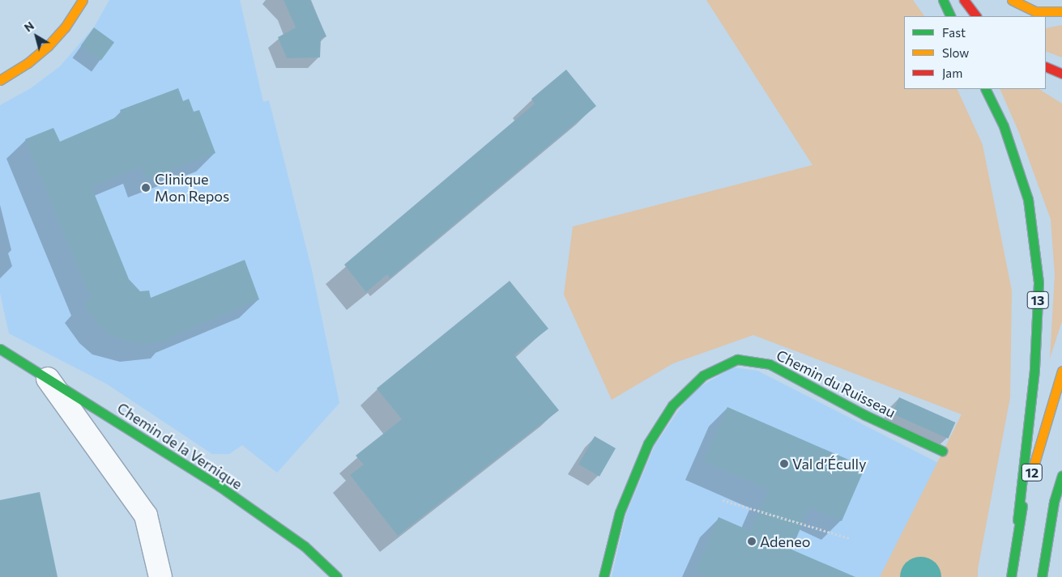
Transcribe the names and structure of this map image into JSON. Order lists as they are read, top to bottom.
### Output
{
  "streets": {
    "main road": [
      "13",
      "Chemin du Ruisseau",
      "Chemin de la Vernique",
      "12"
    ]
  },
  "crossings": [
    ["13", "12"]
  ],
  "places": ["Clinique Mon Repos", "Val d’Écully", "Adeneo"],
  "legend": ["Fast", "Slow", "Jam"],
  "north": "top left"
}
